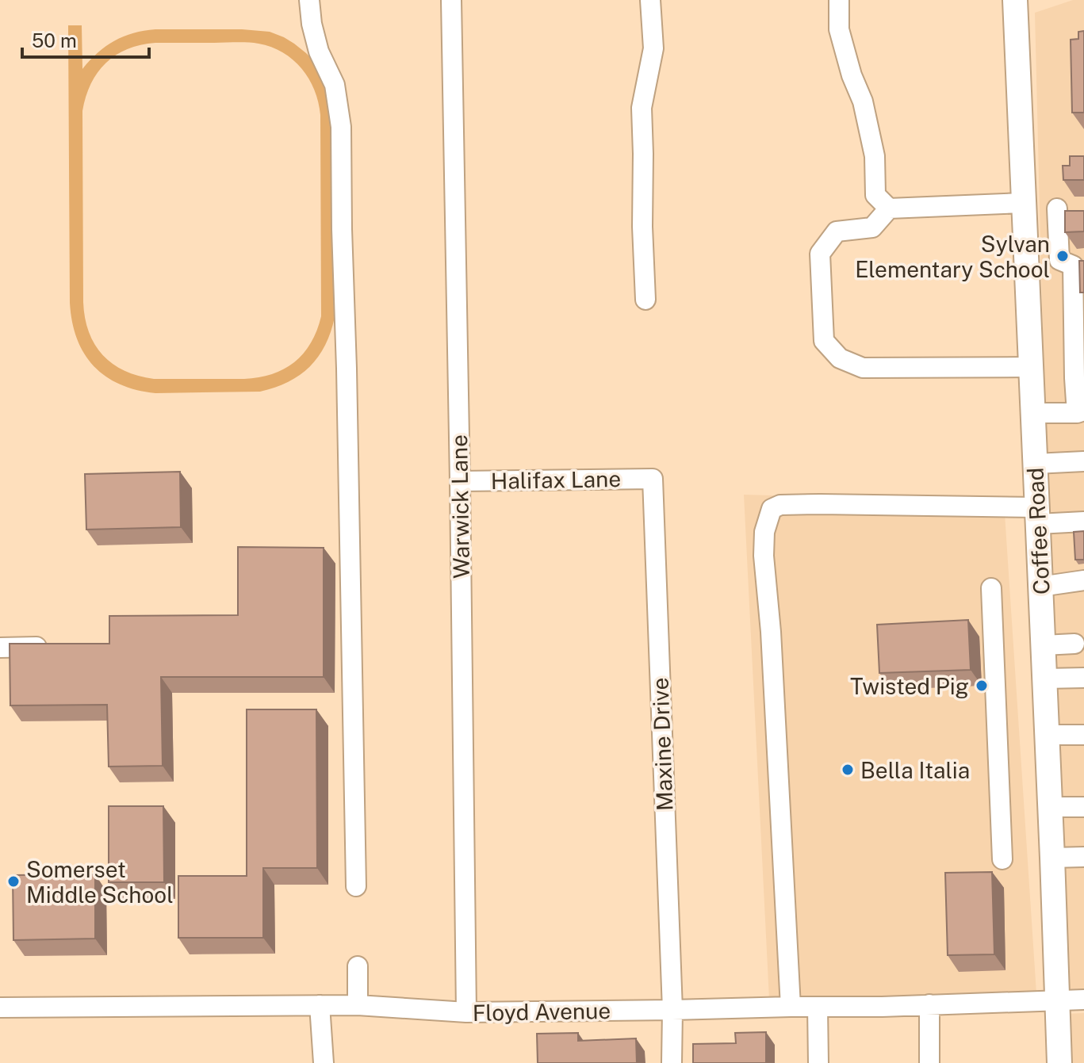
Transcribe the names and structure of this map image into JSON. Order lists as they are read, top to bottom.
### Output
{
  "streets": {
    "main road": ["Coffee Road"],
    "street": [
      "Halifax Lane",
      "Warwick Lane",
      "Maxine Drive",
      "Floyd Avenue"
    ]
  },
  "crossings": [
    ["Halifax Lane", "Warwick Lane"],
    ["Halifax Lane", "Maxine Drive"],
    ["Warwick Lane", "Floyd Avenue"],
    ["Coffee Road", "Floyd Avenue"],
    ["Maxine Drive", "Floyd Avenue"]
  ],
  "places": [
    "Sylvan Elementary School",
    "Twisted Pig",
    "Bella Italia",
    "Somerset Middle School"
  ],
  "scale_bar": "50 m"
}
